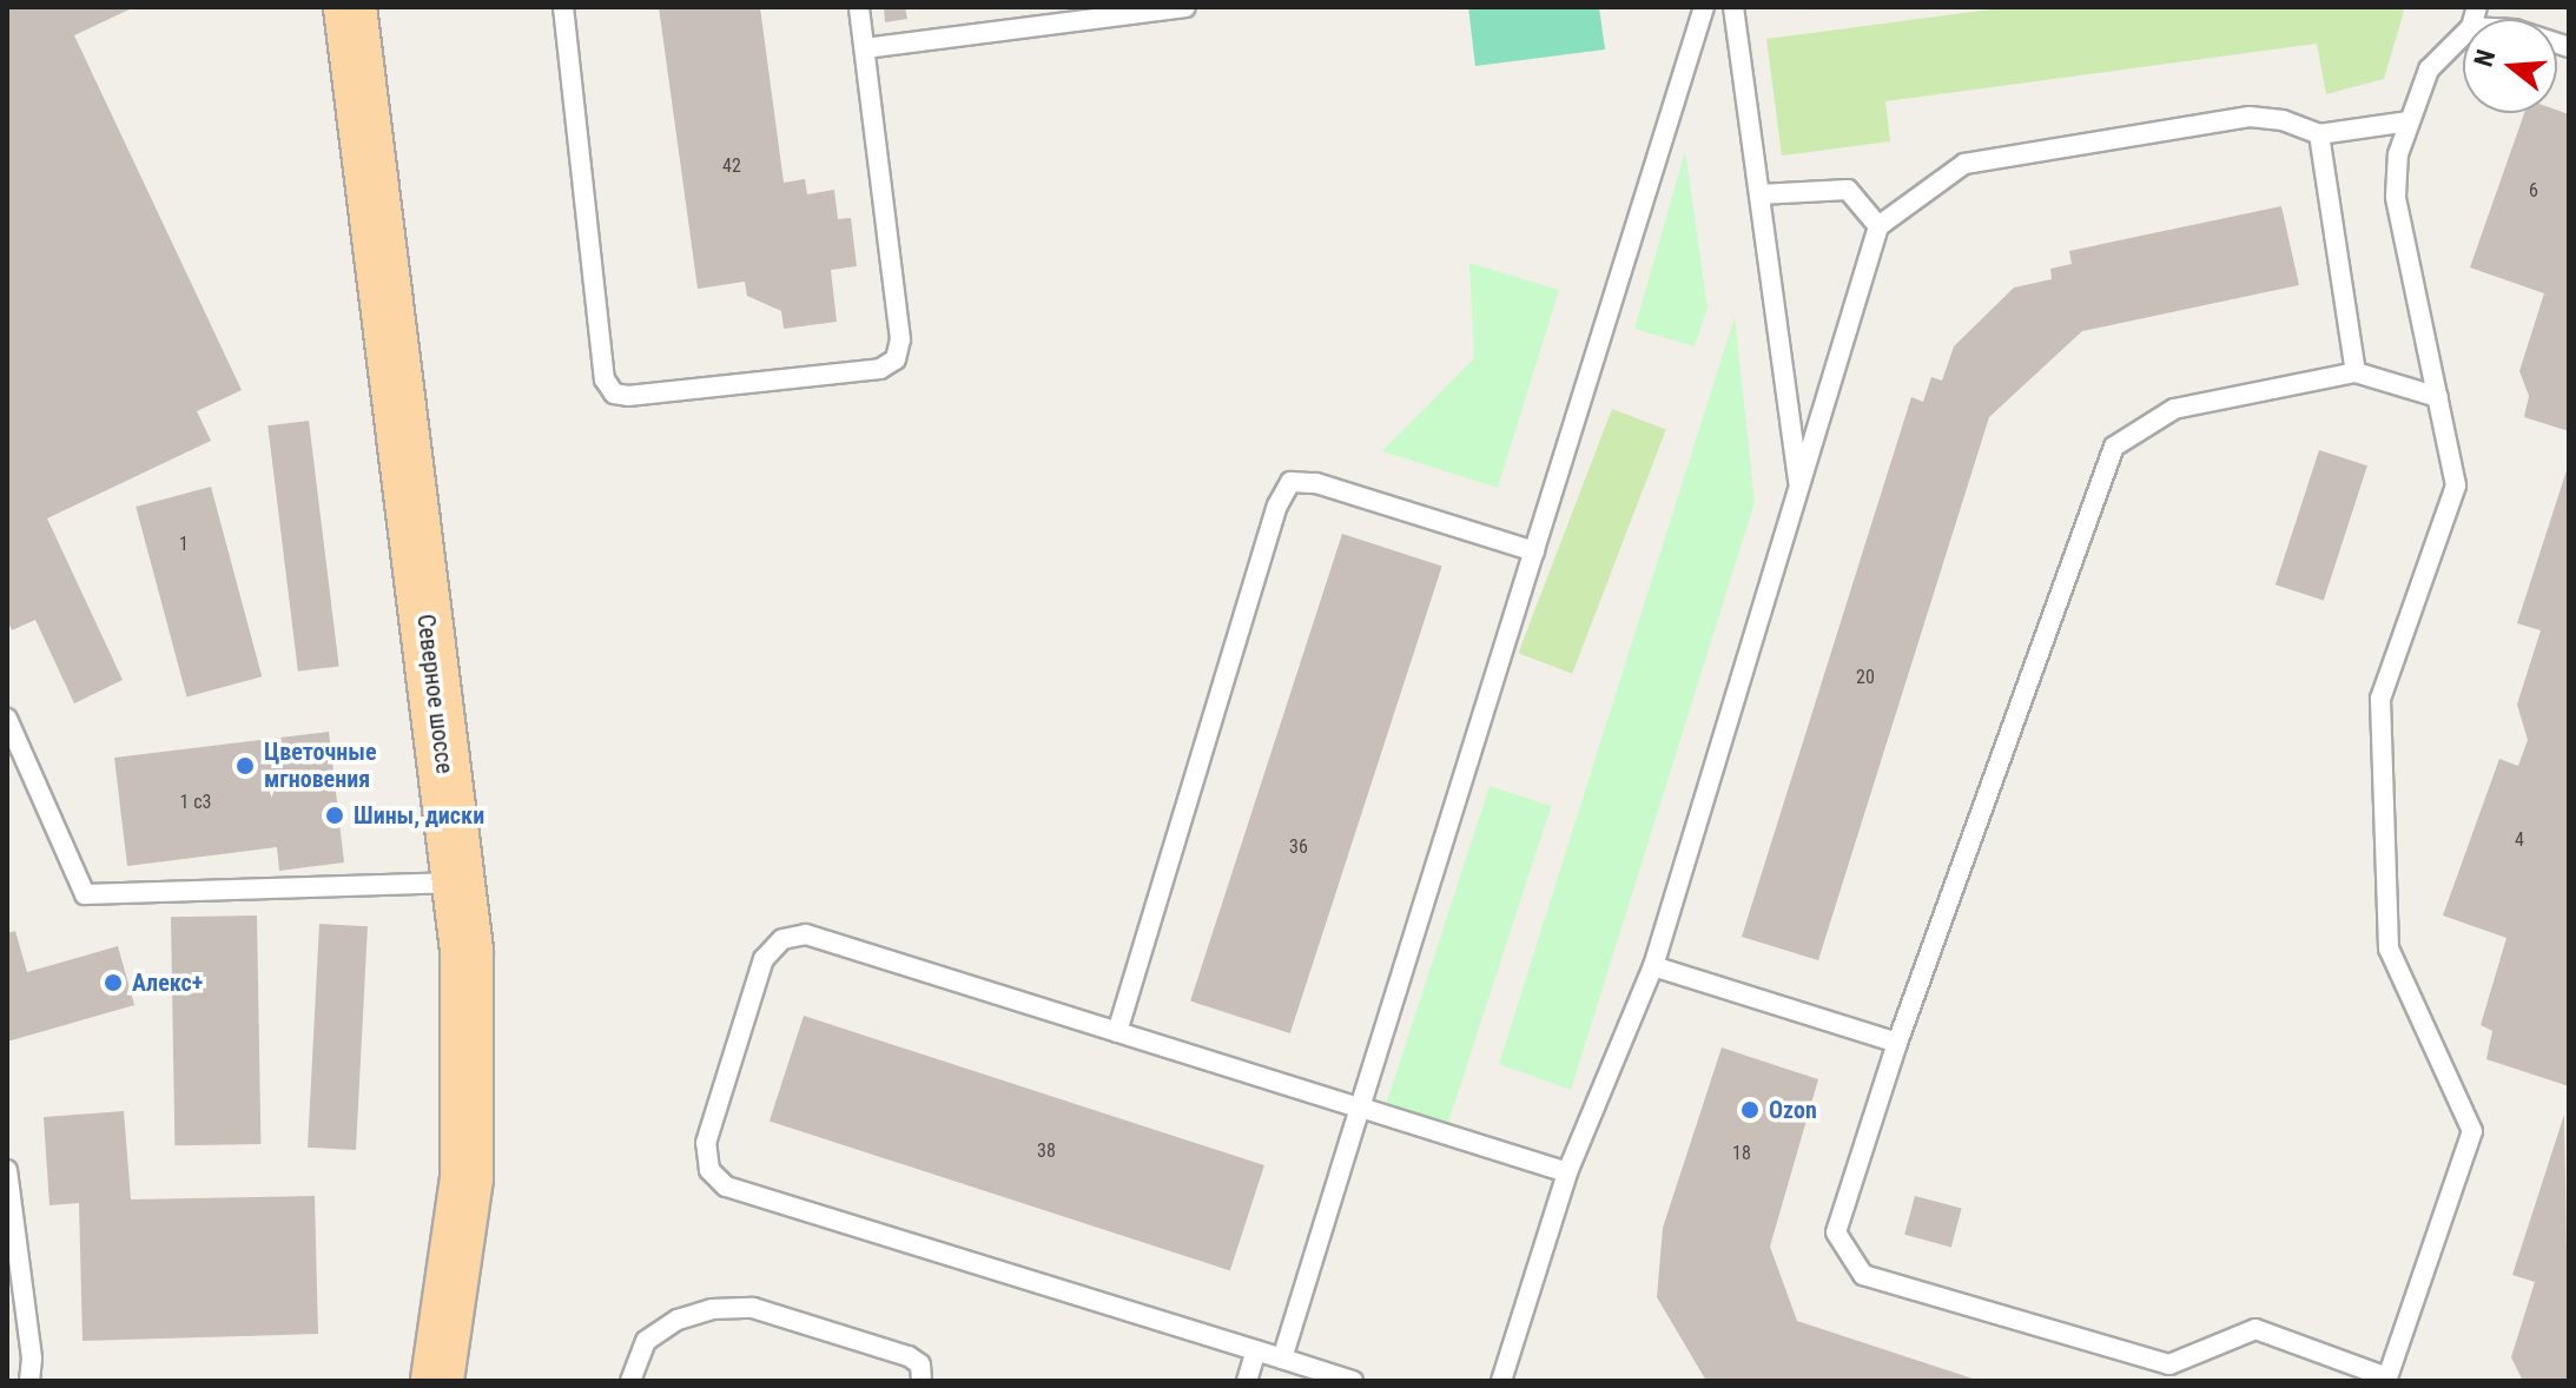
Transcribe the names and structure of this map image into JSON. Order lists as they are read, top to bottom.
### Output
{
  "streets": {
    "main road": ["Северное шоссе"]
  },
  "places": [
    "Цветочные мгновения",
    "Шины, диски",
    "Алекс+",
    "Ozon"
  ],
  "house_numbers": [
    "42",
    "6",
    "1",
    "20",
    "1 с3",
    "4",
    "36",
    "38",
    "18"
  ],
  "north": "left"
}
